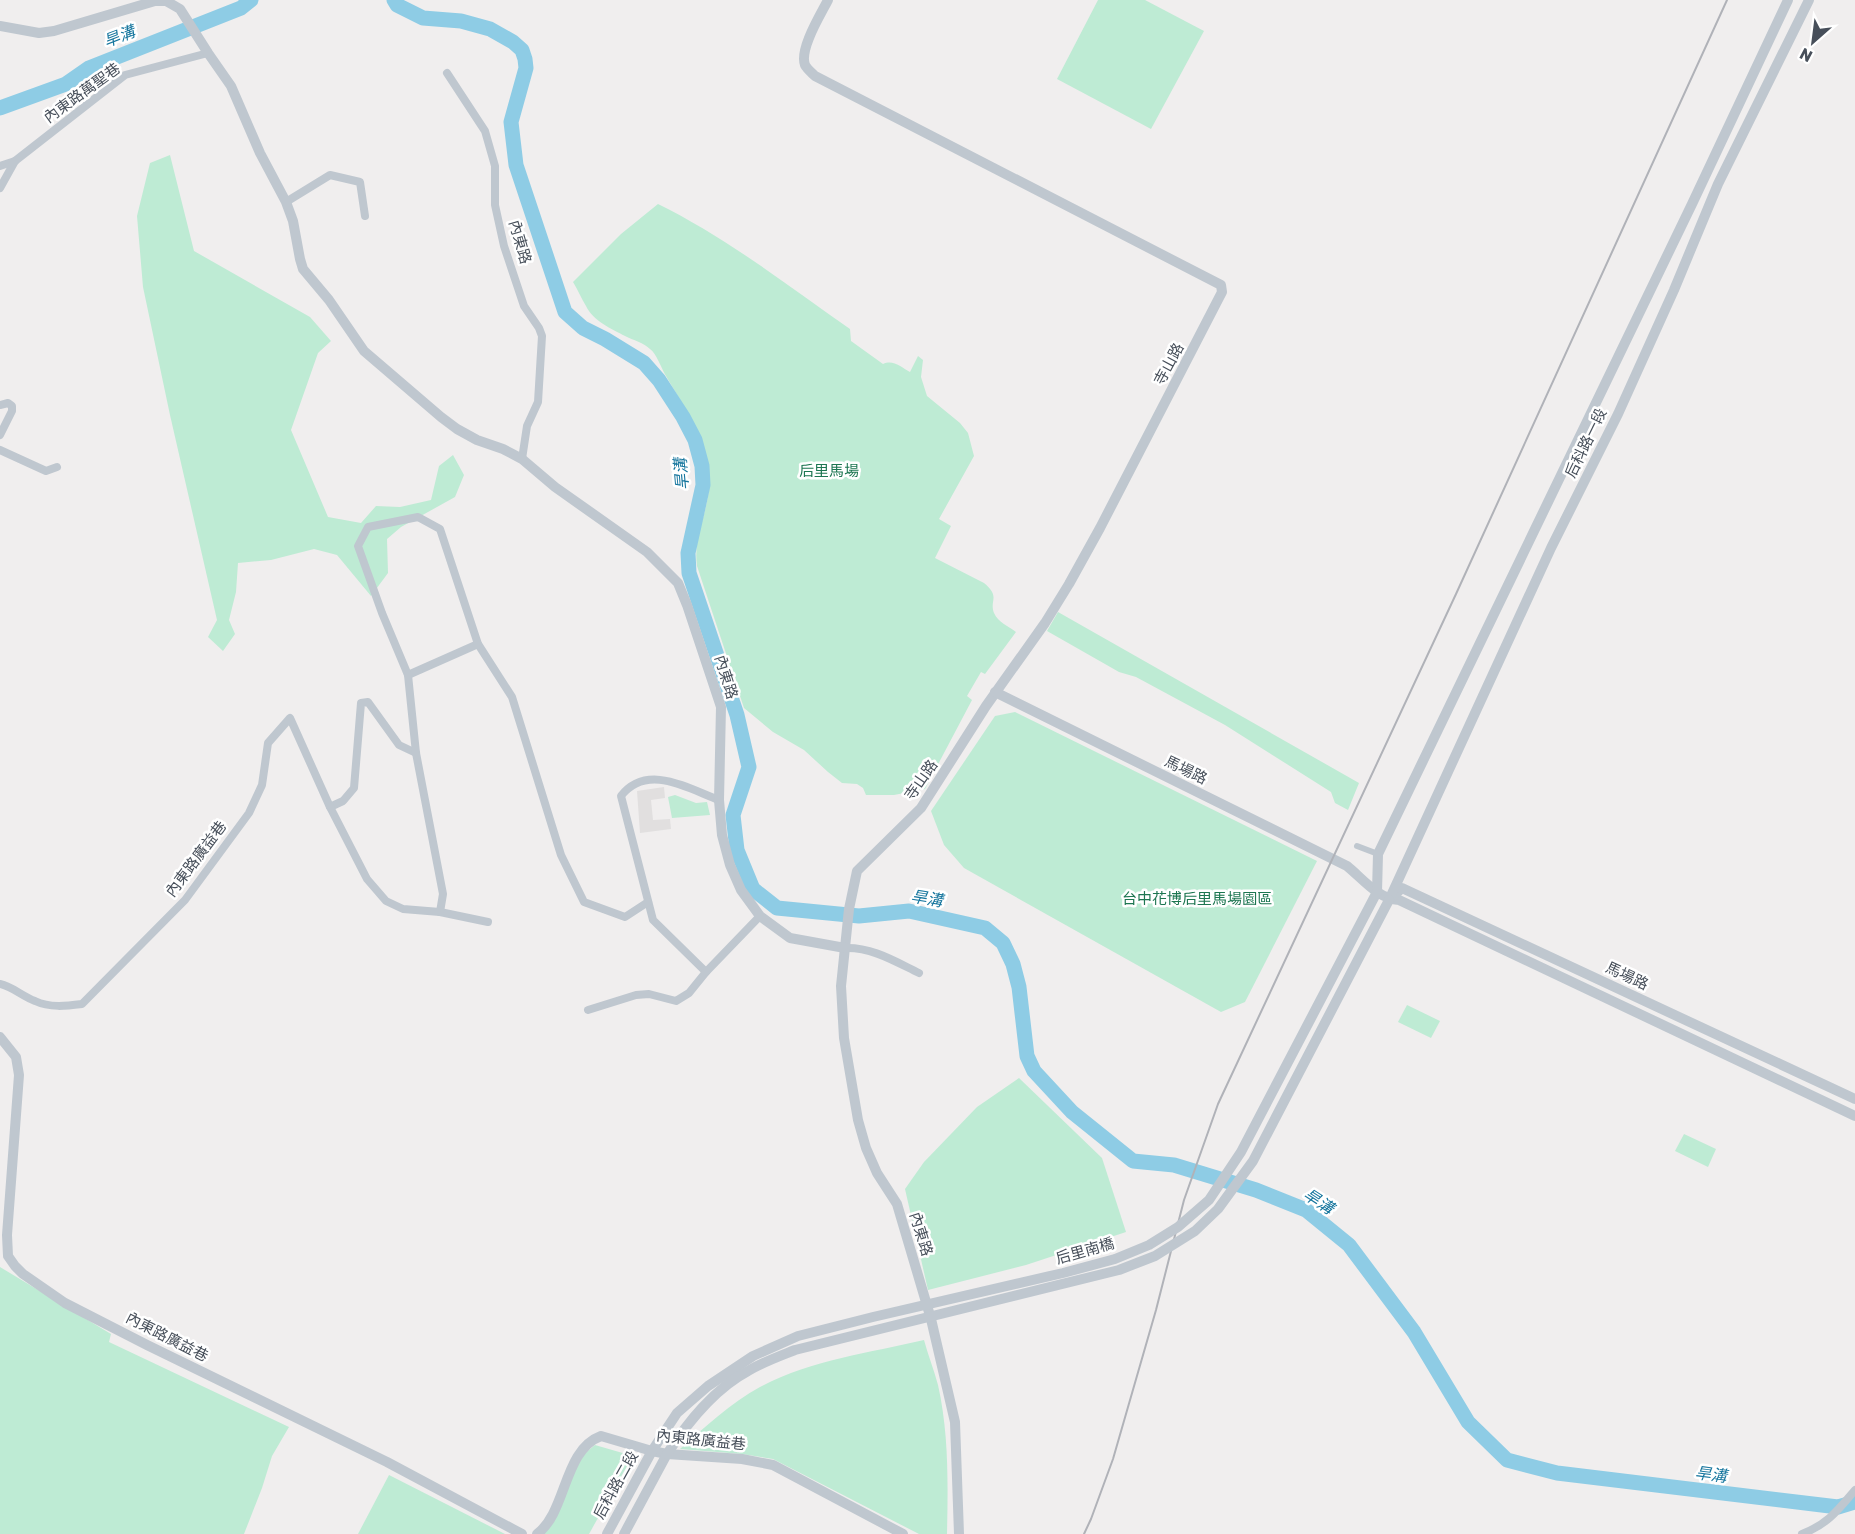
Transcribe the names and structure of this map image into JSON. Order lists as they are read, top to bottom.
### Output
{
  "streets": {
    "street": [
      "內東路萬聖巷",
      "內東路",
      "寺山路",
      "后科路一段",
      "馬場路",
      "內東路廣益巷",
      "后里南橋",
      "后科路二段"
    ]
  },
  "crossings": [
    ["內東路萬聖巷", "內東路"],
    ["內東路", "寺山路"],
    ["寺山路", "馬場路"],
    ["后科路一段", "馬場路"],
    ["后科路一段", "后里南橋"],
    ["馬場路", "后里南橋"],
    ["內東路廣益巷", "后里南橋"],
    ["內東路廣益巷", "后科路二段"],
    ["后里南橋", "后科路二段"]
  ],
  "water": ["旱溝"],
  "parks": ["后里馬場", "台中花博后里馬場園區"],
  "north": "bottom left"
}
